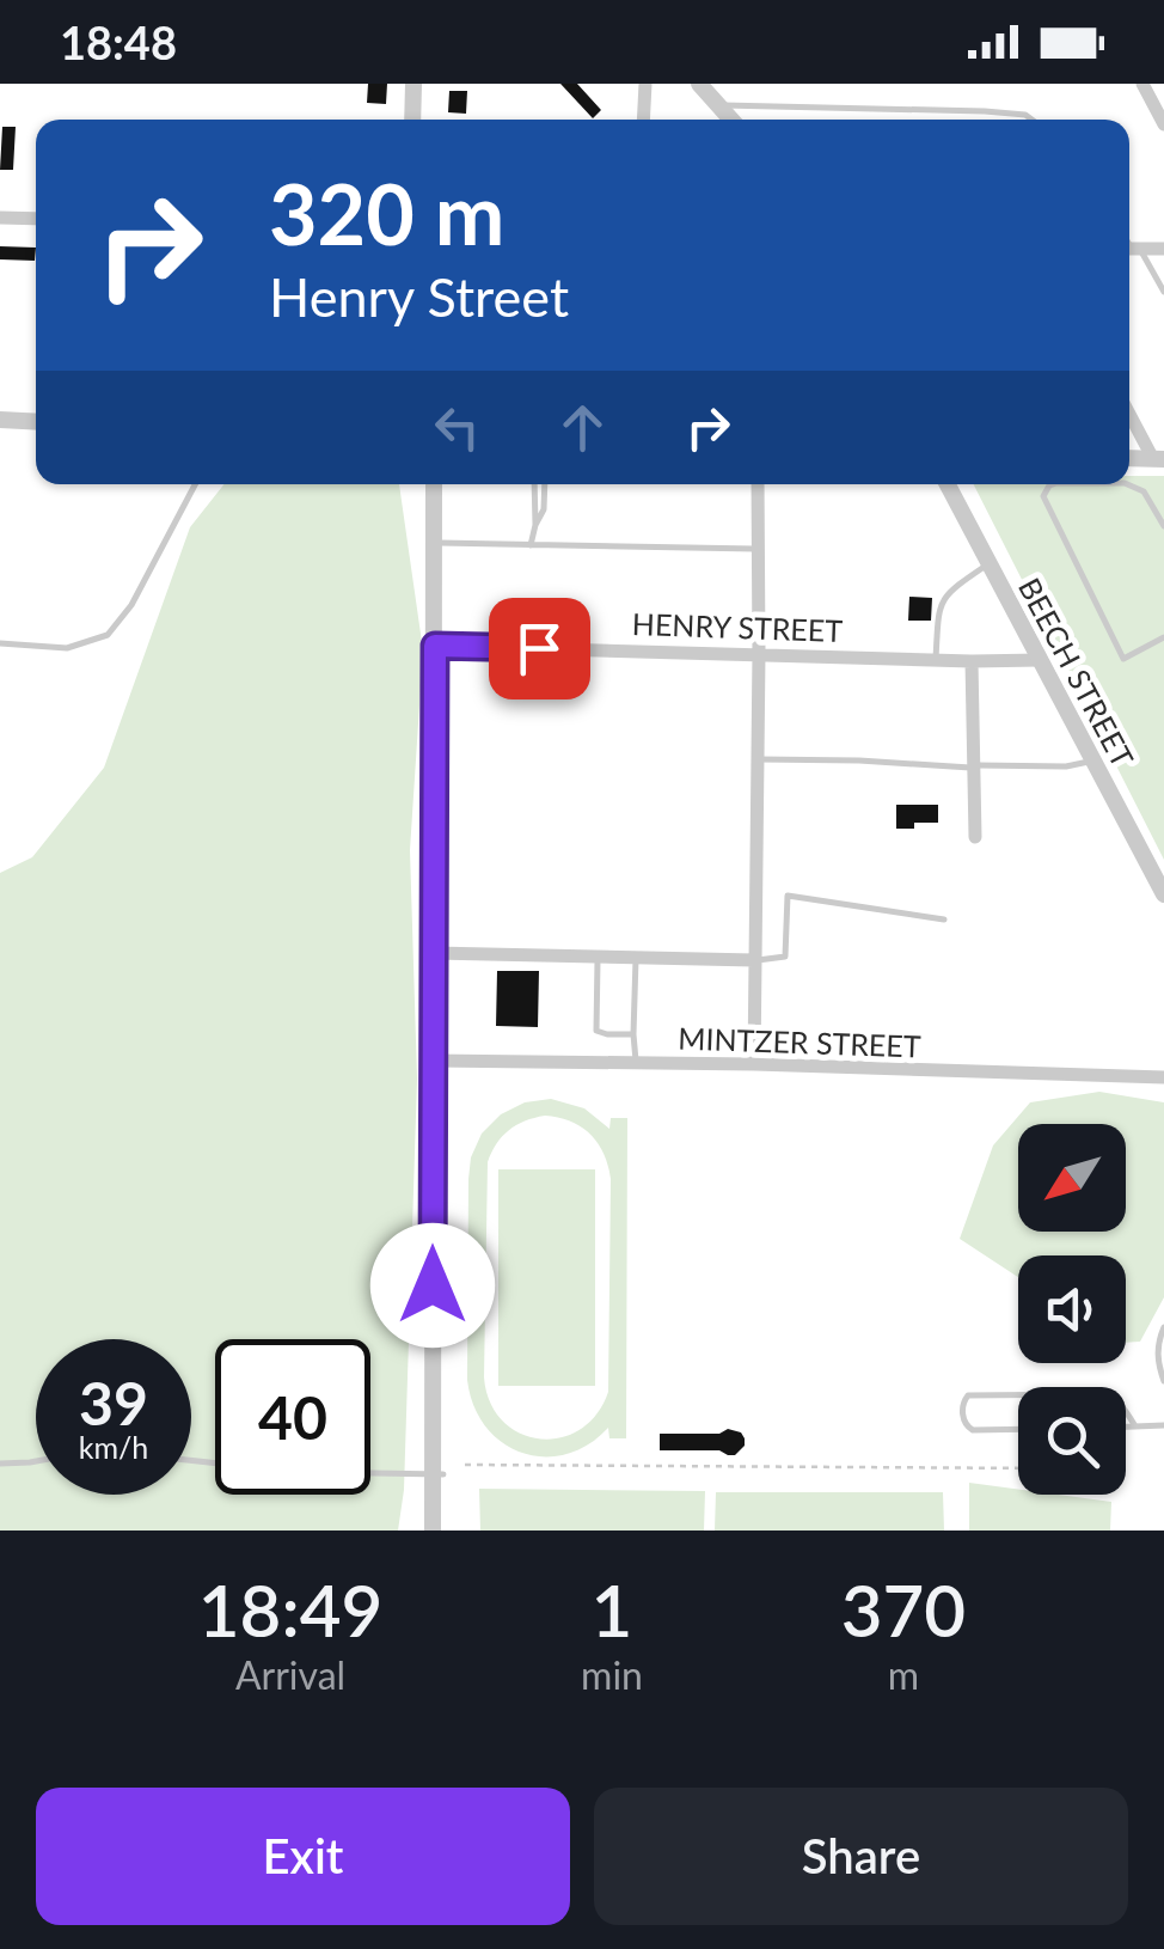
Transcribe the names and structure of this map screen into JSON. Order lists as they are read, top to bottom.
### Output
{
  "streets": {
    "street": ["HENRY STREET", "BEECH STREET", "MINTZER STREET"]
  },
  "crossings": [
    ["HENRY STREET", "BEECH STREET"]
  ],
  "north": "bottom left",
  "page": {
    "status": "18:48",
    "turn": ["320 m", "Henry Street"],
    "speed": "39 km/h",
    "limit": "40",
    "eta": [
      "18:49",
      "Arrival",
      "1",
      "min",
      "370",
      "m"
    ],
    "buttons": ["Exit", "Share"]
  }
}
